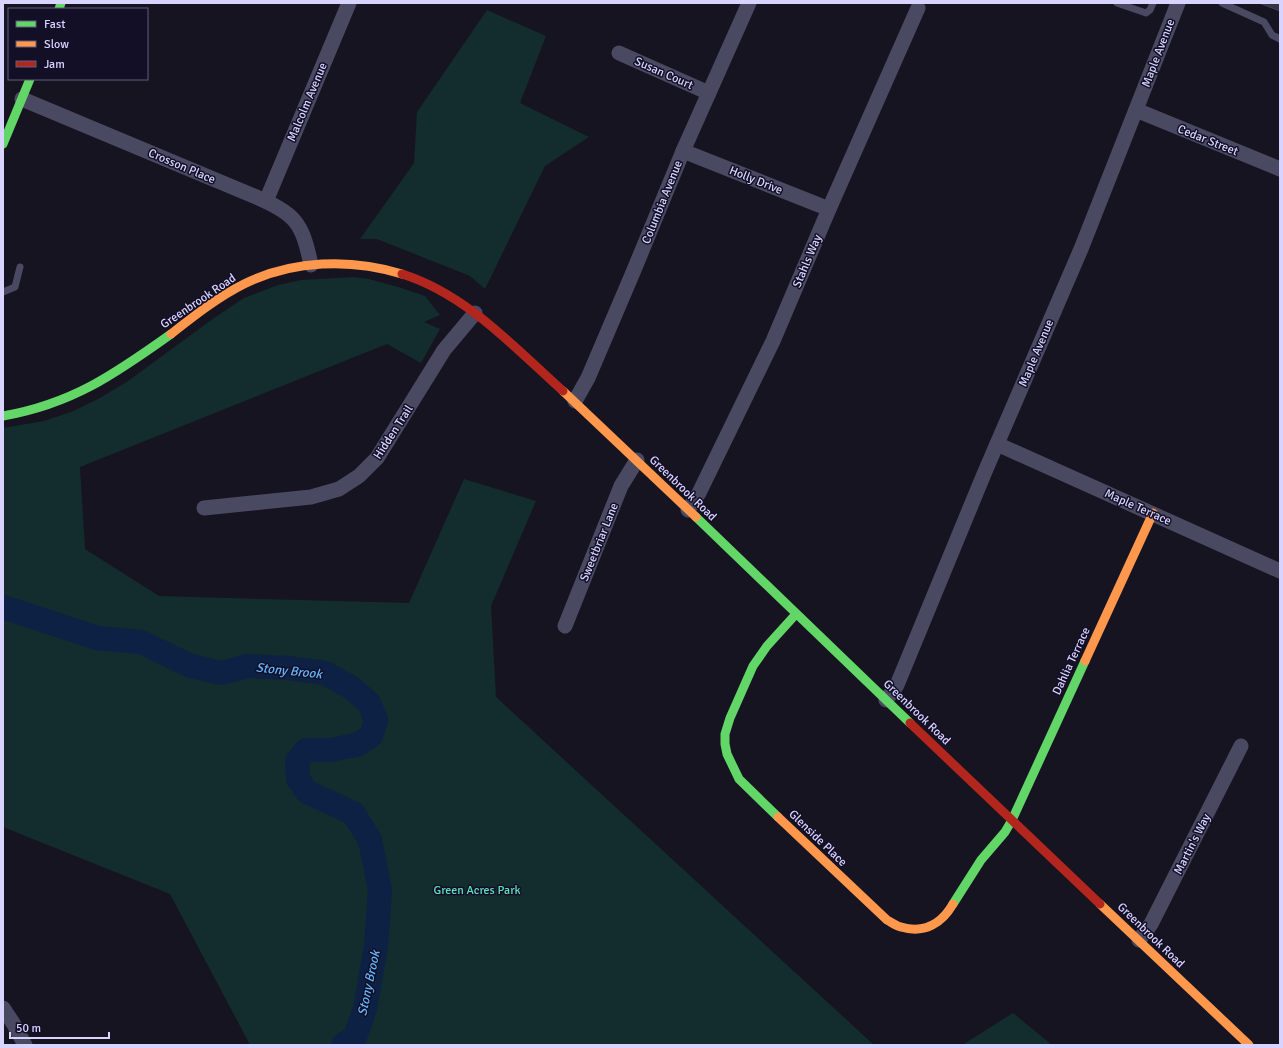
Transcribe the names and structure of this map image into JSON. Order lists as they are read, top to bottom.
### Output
{
  "streets": {
    "street": [
      "Maple Avenue",
      "Susan Court",
      "Malcolm Avenue",
      "Cedar Street",
      "Crosson Place",
      "Holly Drive",
      "Columbia Avenue",
      "Stahls Way",
      "Greenbrook Road",
      "Hidden Trail",
      "Maple Terrace",
      "Sweetbriar Lane",
      "Dahlia Terrace",
      "Glenside Place",
      "Martin's Way"
    ]
  },
  "crossings": [
    ["Maple Avenue", "Cedar Street"],
    ["Maple Avenue", "Greenbrook Road"],
    ["Maple Avenue", "Maple Terrace"],
    ["Susan Court", "Columbia Avenue"],
    ["Malcolm Avenue", "Crosson Place"],
    ["Crosson Place", "Greenbrook Road"],
    ["Holly Drive", "Columbia Avenue"],
    ["Holly Drive", "Stahls Way"],
    ["Columbia Avenue", "Greenbrook Road"],
    ["Stahls Way", "Greenbrook Road"],
    ["Greenbrook Road", "Hidden Trail"],
    ["Greenbrook Road", "Sweetbriar Lane"],
    ["Greenbrook Road", "Dahlia Terrace"],
    ["Greenbrook Road", "Glenside Place"],
    ["Greenbrook Road", "Martin's Way"],
    ["Maple Terrace", "Dahlia Terrace"],
    ["Dahlia Terrace", "Glenside Place"]
  ],
  "water": ["Stony Brook"],
  "parks": ["Green Acres Park"],
  "legend": ["Fast", "Slow", "Jam"],
  "scale_bar": "50 m"
}
